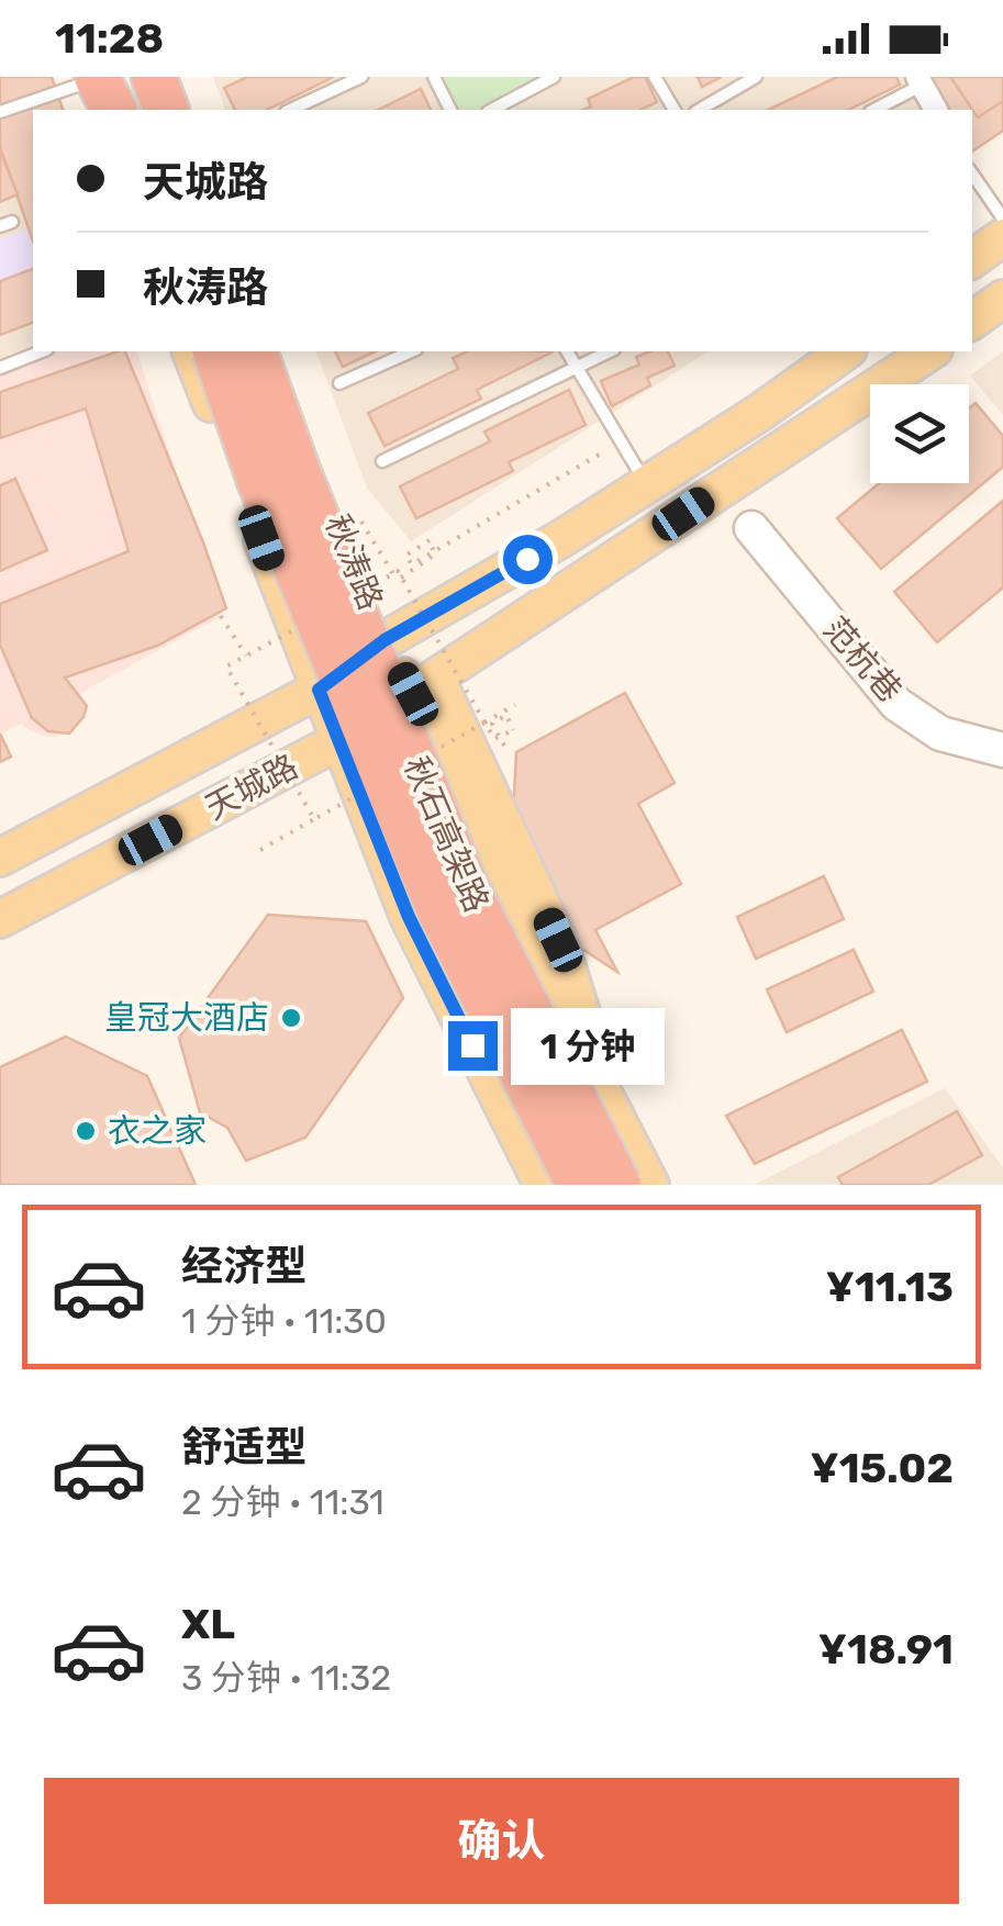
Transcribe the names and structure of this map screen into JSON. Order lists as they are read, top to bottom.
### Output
{
  "streets": {
    "highway": ["秋石高架路"],
    "main road": ["秋涛路", "天城路"],
    "street": ["范杭巷"]
  },
  "crossings": [
    ["秋涛路", "天城路"]
  ],
  "places": ["皇冠大酒店", "衣之家"],
  "page": {
    "status": "11:28",
    "banner": ["天城路", "秋涛路"],
    "bubble": "1 分钟",
    "list": [
      {
        "name": "经济型",
        "note": "1 分钟 · 11:30",
        "value": "¥11.13"
      },
      {
        "name": "舒适型",
        "note": "2 分钟 · 11:31",
        "value": "¥15.02"
      },
      {
        "name": "XL",
        "note": "3 分钟 · 11:32",
        "value": "¥18.91"
      }
    ],
    "buttons": "确认"
  }
}
